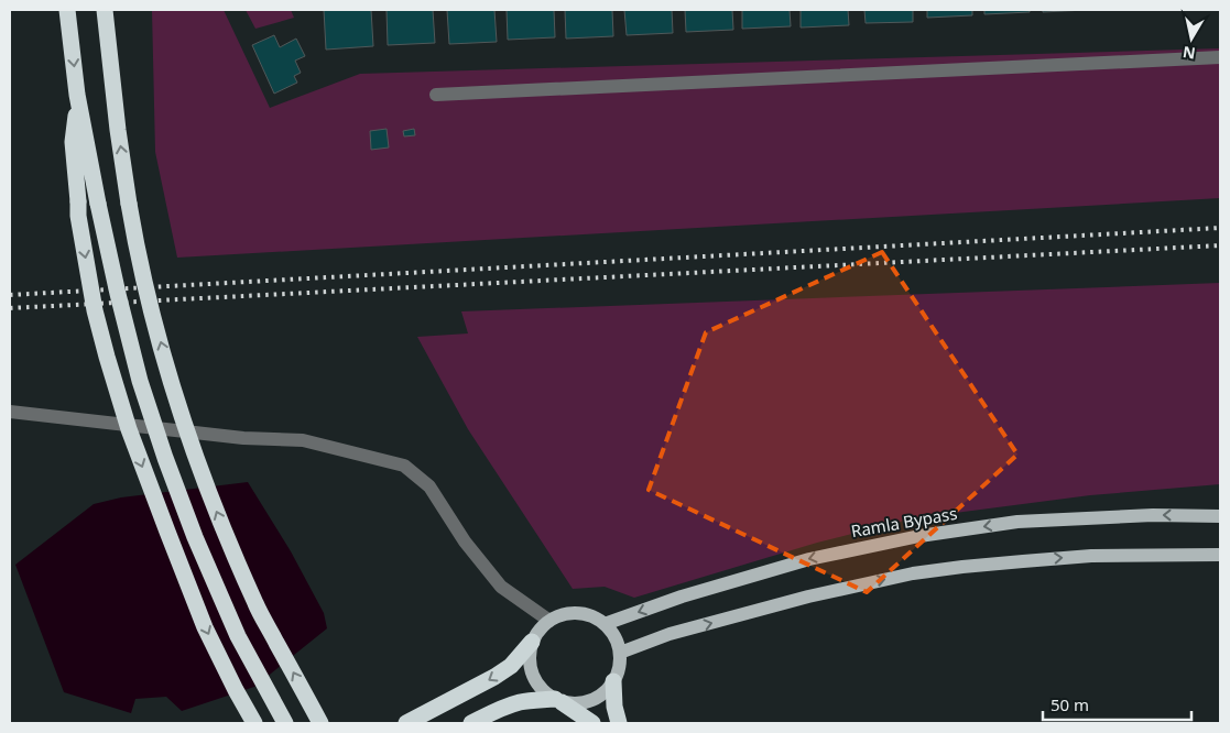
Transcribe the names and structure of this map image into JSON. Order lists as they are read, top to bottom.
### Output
{
  "streets": {
    "main road": ["Ramla Bypass"]
  },
  "scale_bar": "50 m",
  "north": "bottom"
}
